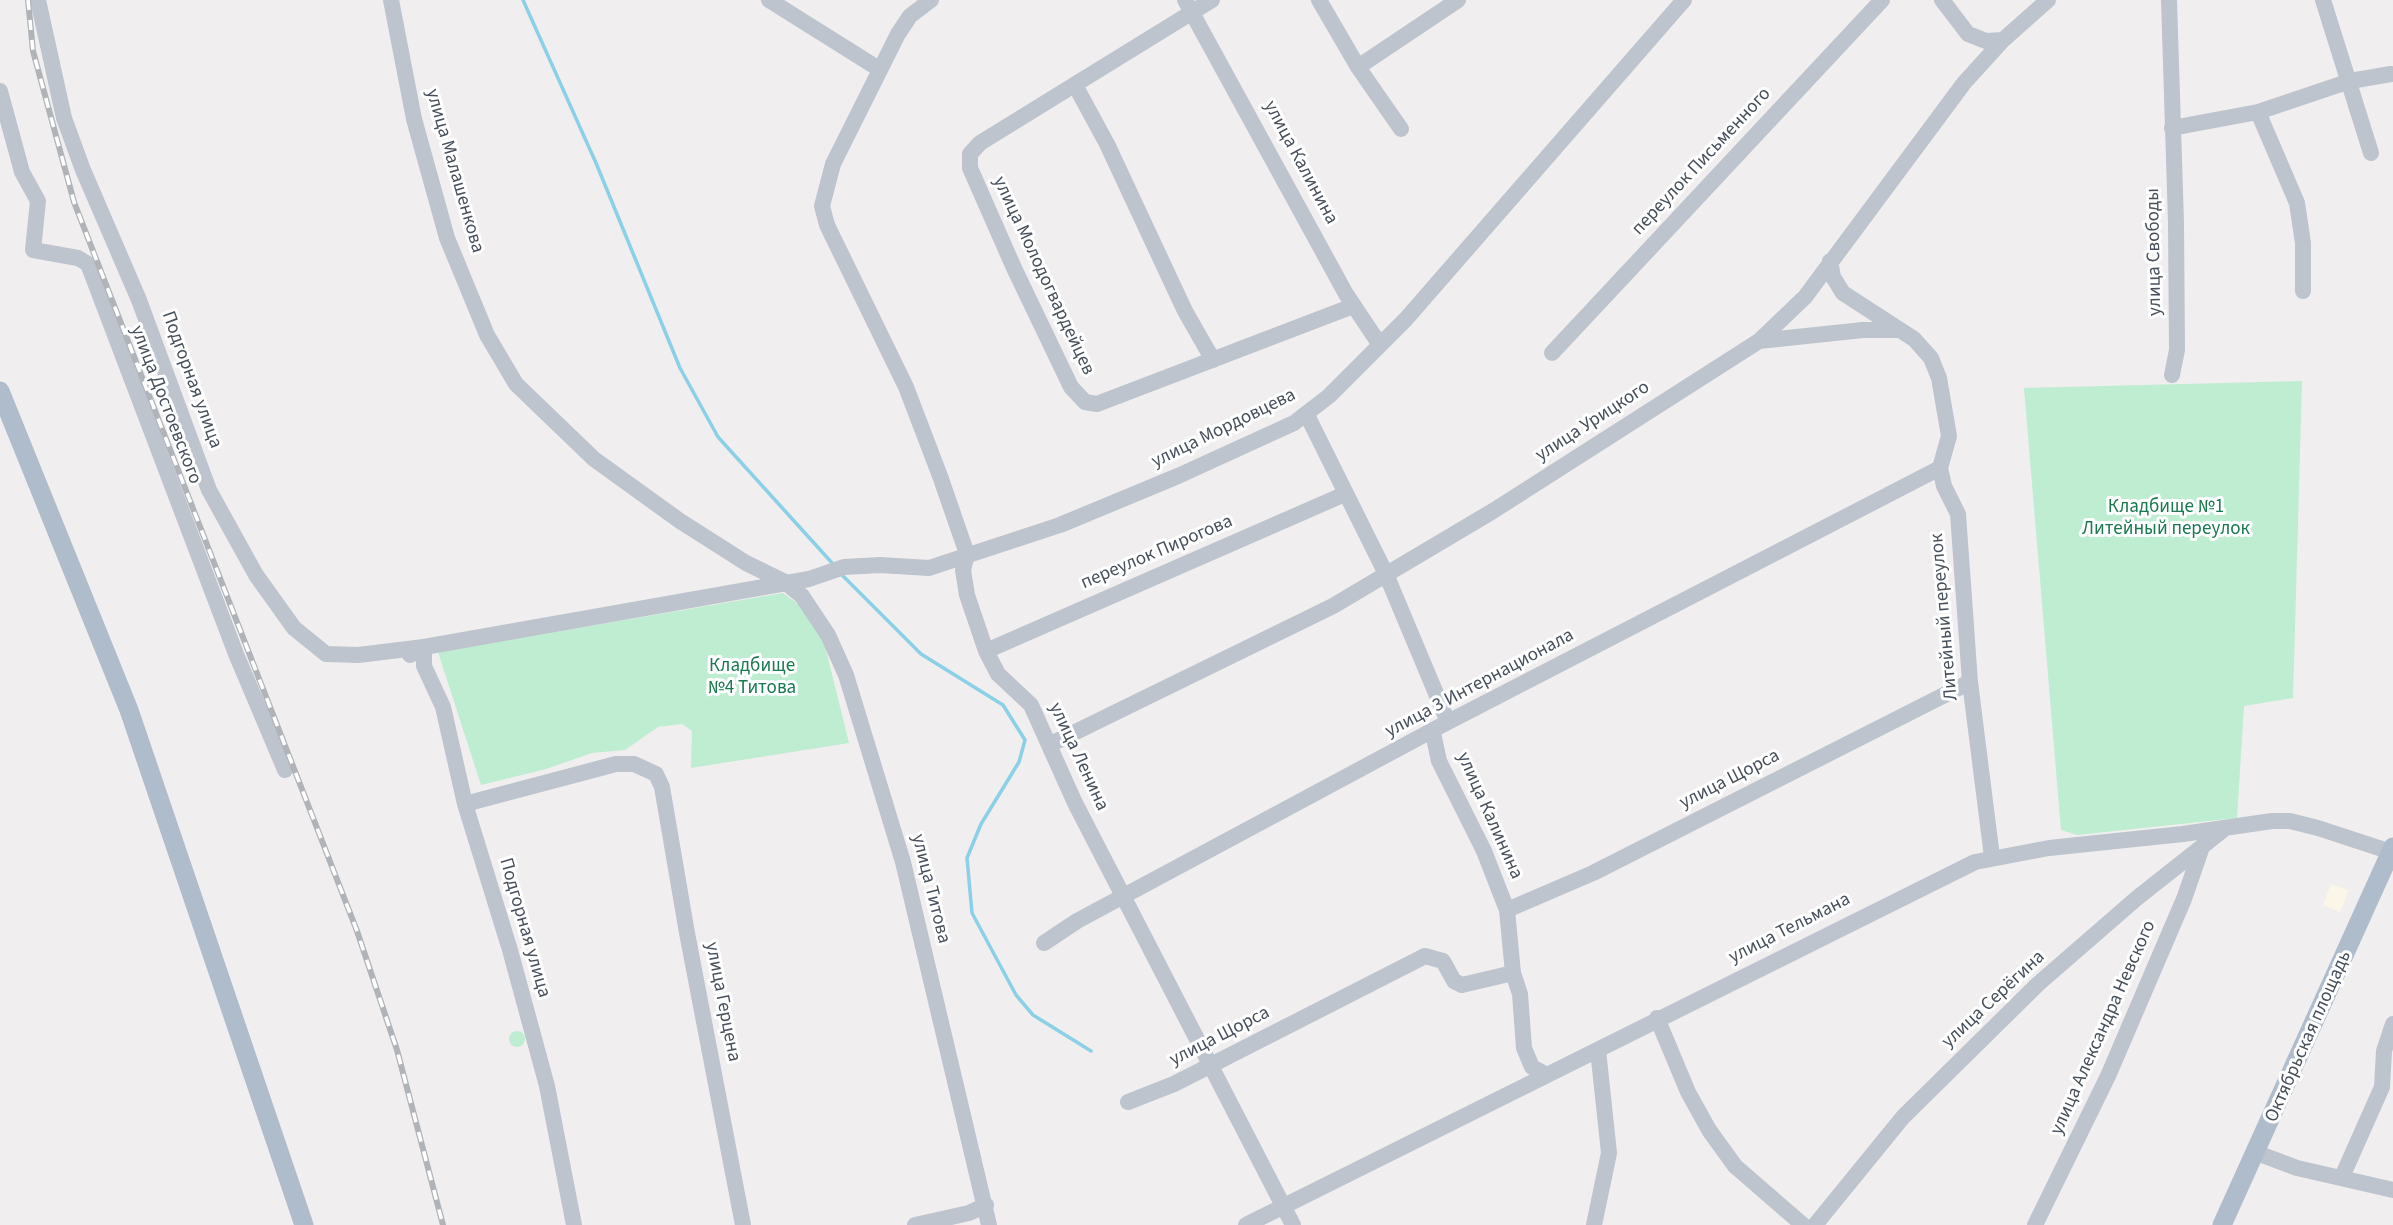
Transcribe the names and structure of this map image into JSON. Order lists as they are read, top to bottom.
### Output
{
  "streets": {
    "main road": ["Октябрьская площадь"],
    "street": [
      "переулок Письменного",
      "улица Калинина",
      "улица Малашенкова",
      "улица Свободы",
      "улица Молодогвардейцев",
      "Подгорная улица",
      "улица Достоевского",
      "улица Урицкого",
      "улица Мордовцева",
      "переулок Пирогова",
      "Литейный переулок",
      "улица 3 Интернационала",
      "улица Ленина",
      "улица Щорса",
      "улица Титова",
      "улица Тельмана",
      "улица Серёгина",
      "улица Герцена",
      "улица Александра Невского"
    ]
  },
  "crossings": [
    ["улица Калинина", "улица Молодогвардейцев"],
    ["улица Калинина", "улица Мордовцева"],
    ["улица Калинина", "улица 3 Интернационала"],
    ["улица Калинина", "улица Щорса"],
    ["улица Калинина", "улица Тельмана"],
    ["улица Малашенкова", "Подгорная улица"],
    ["улица Малашенкова", "улица Мордовцева"],
    ["улица Малашенкова", "улица Титова"],
    ["Подгорная улица", "улица Мордовцева"],
    ["Подгорная улица", "улица Титова"],
    ["Подгорная улица", "улица Герцена"],
    ["улица Урицкого", "улица Ленина"],
    ["улица Мордовцева", "улица Ленина"],
    ["улица Мордовцева", "улица Титова"],
    ["переулок Пирогова", "улица Ленина"],
    ["Литейный переулок", "улица 3 Интернационала"],
    ["Литейный переулок", "улица Щорса"],
    ["Литейный переулок", "улица Тельмана"],
    ["улица 3 Интернационала", "улица Ленина"],
    ["улица Ленина", "улица Щорса"],
    ["улица Ленина", "улица Тельмана"],
    ["улица Тельмана", "улица Серёгина"],
    ["улица Тельмана", "Октябрьская площадь"],
    ["улица Серёгина", "улица Александра Невского"]
  ],
  "parks": ["Кладбище №1 Литейный переулок", "Кладбище №4 Титова"]
}
